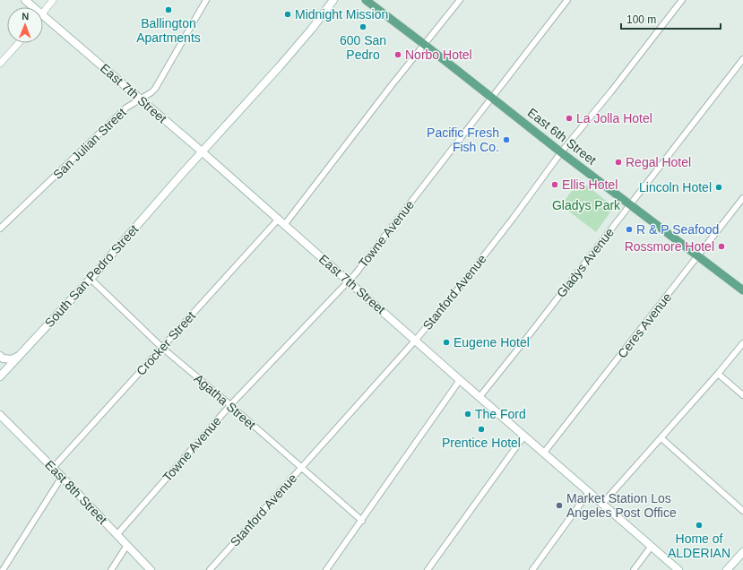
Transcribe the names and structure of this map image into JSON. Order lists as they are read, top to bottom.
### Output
{
  "streets": {
    "main road": [
      "East 7th Street",
      "East 6th Street",
      "South San Pedro Street",
      "East 8th Street"
    ],
    "street": [
      "San Julian Street",
      "Towne Avenue",
      "Gladys Avenue",
      "Stanford Avenue",
      "Ceres Avenue",
      "Crocker Street",
      "Agatha Street"
    ]
  },
  "crossings": [
    ["East 7th Street", "San Julian Street"],
    ["East 7th Street", "Towne Avenue"],
    ["East 7th Street", "Gladys Avenue"],
    ["East 7th Street", "South San Pedro Street"],
    ["East 7th Street", "Stanford Avenue"],
    ["East 7th Street", "Ceres Avenue"],
    ["East 7th Street", "Crocker Street"],
    ["East 6th Street", "Towne Avenue"],
    ["East 6th Street", "Gladys Avenue"],
    ["East 6th Street", "Stanford Avenue"],
    ["East 6th Street", "Ceres Avenue"],
    ["Towne Avenue", "Agatha Street"],
    ["Towne Avenue", "East 8th Street"],
    ["South San Pedro Street", "Agatha Street"],
    ["Stanford Avenue", "Agatha Street"],
    ["Crocker Street", "Agatha Street"],
    ["Crocker Street", "East 8th Street"]
  ],
  "parks": ["Gladys Park"],
  "places": [
    "Ballington Apartments",
    "Midnight Mission",
    "600 San Pedro",
    "Norbo Hotel",
    "La Jolla Hotel",
    "Pacific Fresh Fish Co.",
    "Regal Hotel",
    "Ellis Hotel",
    "Lincoln Hotel",
    "R & P Seafood",
    "Rossmore Hotel",
    "Eugene Hotel",
    "The Ford",
    "Prentice Hotel",
    "Market Station Los Angeles Post Office",
    "Home of ALDERIAN"
  ],
  "scale_bar": "100 m",
  "north": "top"
}
